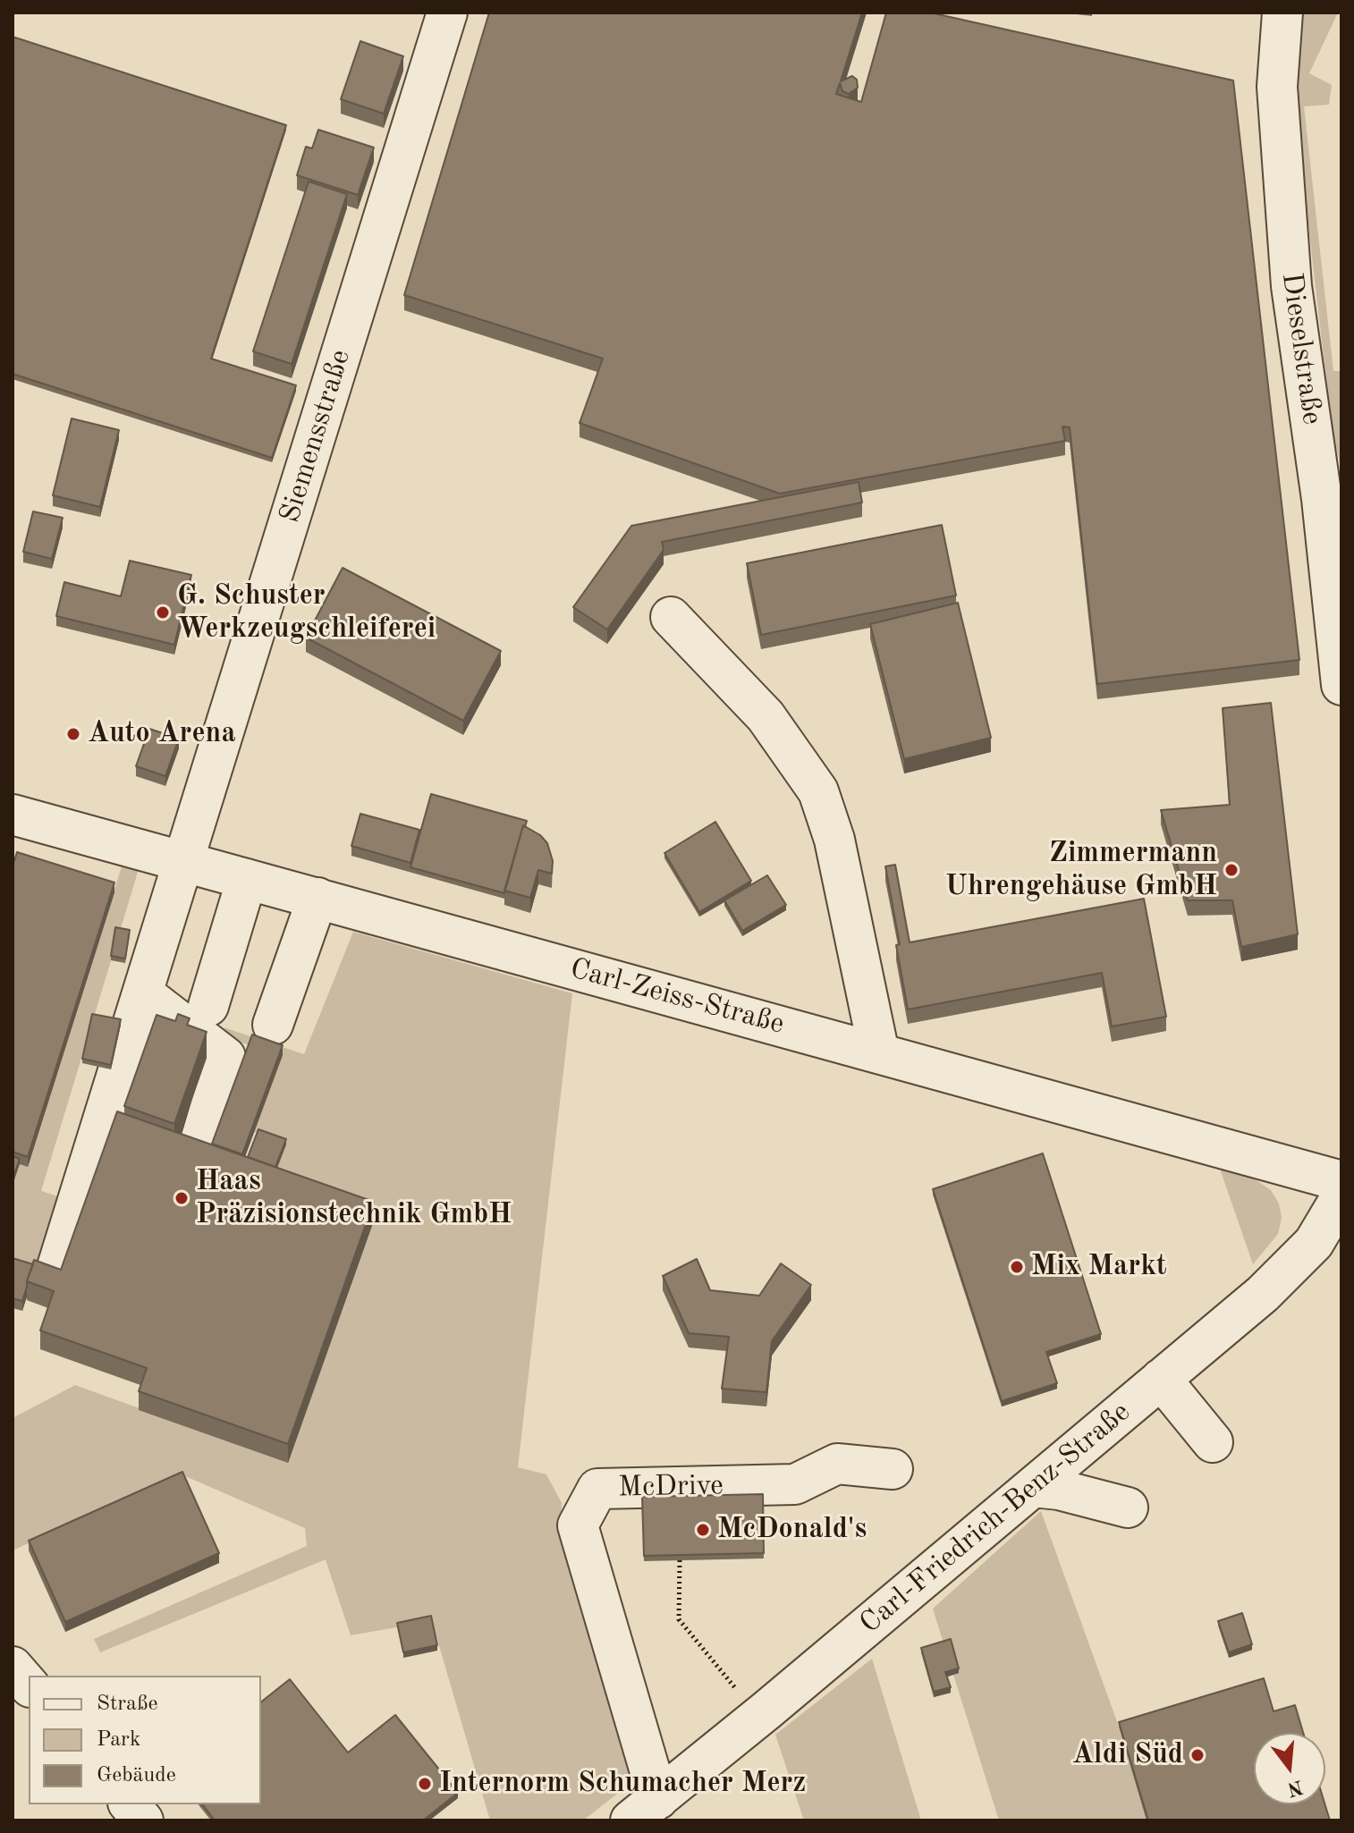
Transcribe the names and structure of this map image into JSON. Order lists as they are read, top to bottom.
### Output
{
  "streets": {
    "street": [
      "Dieselstraße",
      "Siemensstraße",
      "Carl-Zeiss-Straße",
      "McDrive",
      "Carl-Friedrich-Benz-Straße"
    ]
  },
  "crossings": [
    ["Siemensstraße", "Carl-Zeiss-Straße"],
    ["McDrive", "Carl-Friedrich-Benz-Straße"]
  ],
  "places": [
    "G. Schuster Werkzeugschleiferei",
    "Auto Arena",
    "Zimmermann Uhrengehäuse GmbH",
    "Haas Präzisionstechnik GmbH",
    "Mix Markt",
    "McDonald's",
    "Aldi Süd",
    "Internorm Schumacher Merz"
  ],
  "legend": ["Straße", "Park", "Gebäude"],
  "north": "bottom"
}
